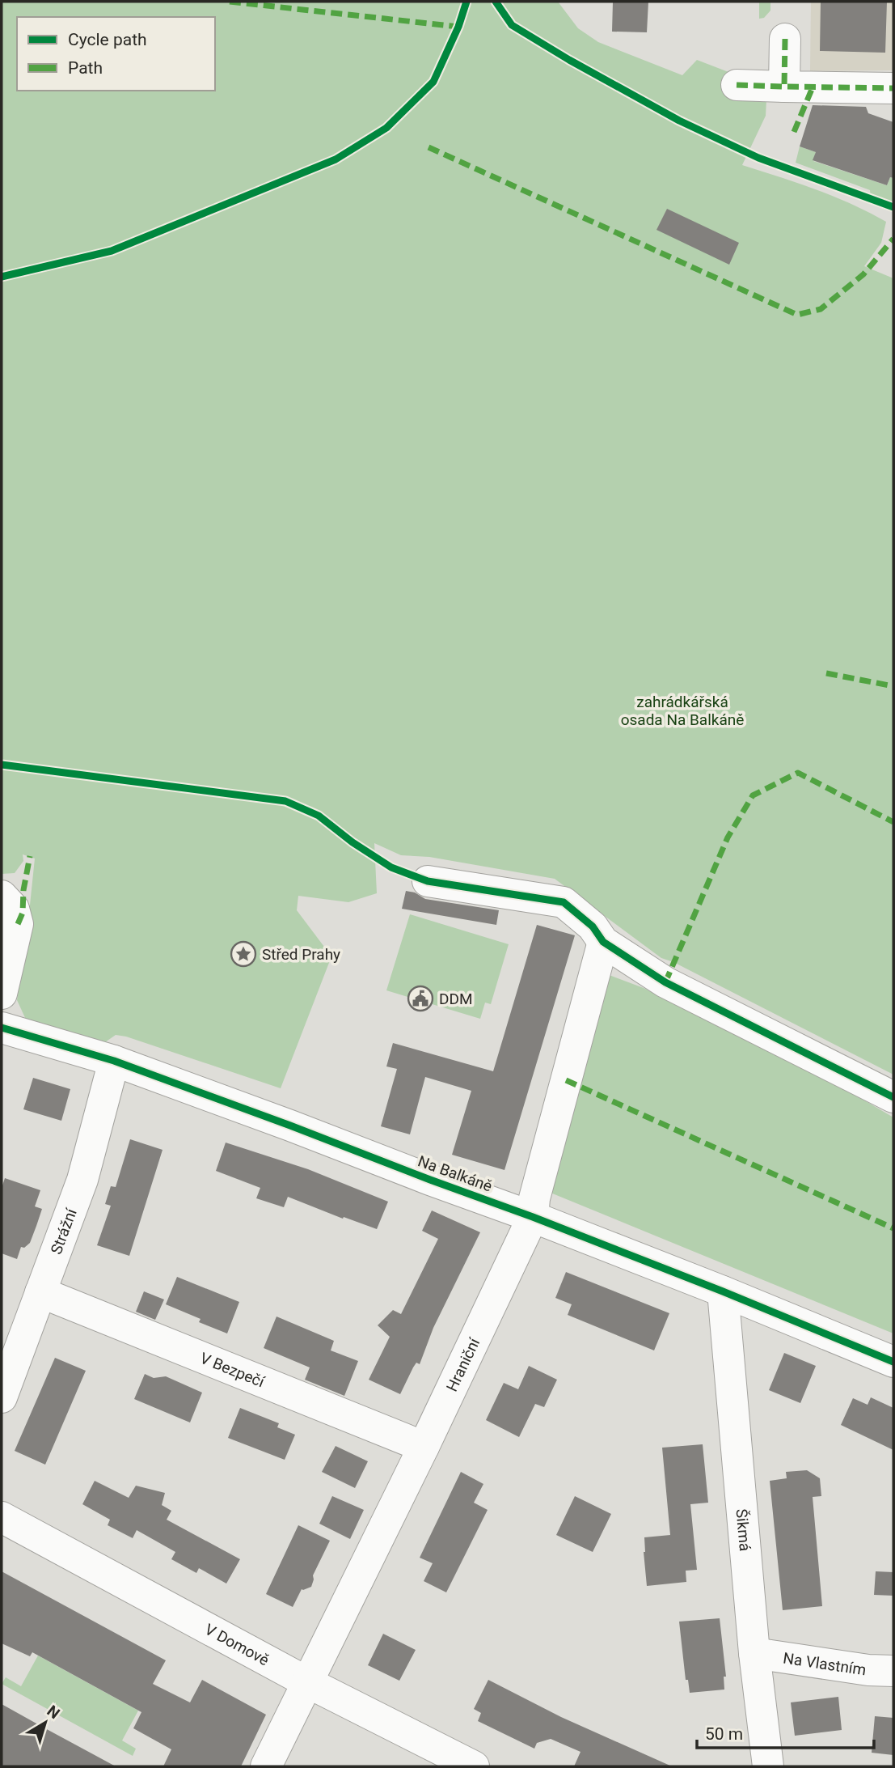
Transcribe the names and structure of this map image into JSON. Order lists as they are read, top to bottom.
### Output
{
  "streets": {
    "street": [
      "Na Balkáně",
      "Strážní",
      "Hraniční",
      "V Bezpečí",
      "Šikmá",
      "V Domově",
      "Na Vlastním"
    ]
  },
  "crossings": [
    ["Na Balkáně", "Strážní"],
    ["Na Balkáně", "Hraniční"],
    ["Na Balkáně", "Šikmá"],
    ["Strážní", "V Bezpečí"],
    ["Hraniční", "V Bezpečí"],
    ["Hraniční", "V Domově"],
    ["Šikmá", "Na Vlastním"]
  ],
  "parks": ["zahrádkářská osada Na Balkáně"],
  "places": {
    "place": ["Střed Prahy"],
    "public building": ["DDM"]
  },
  "legend": ["Cycle path", "Path"],
  "scale_bar": "50 m",
  "north": "top right"
}
